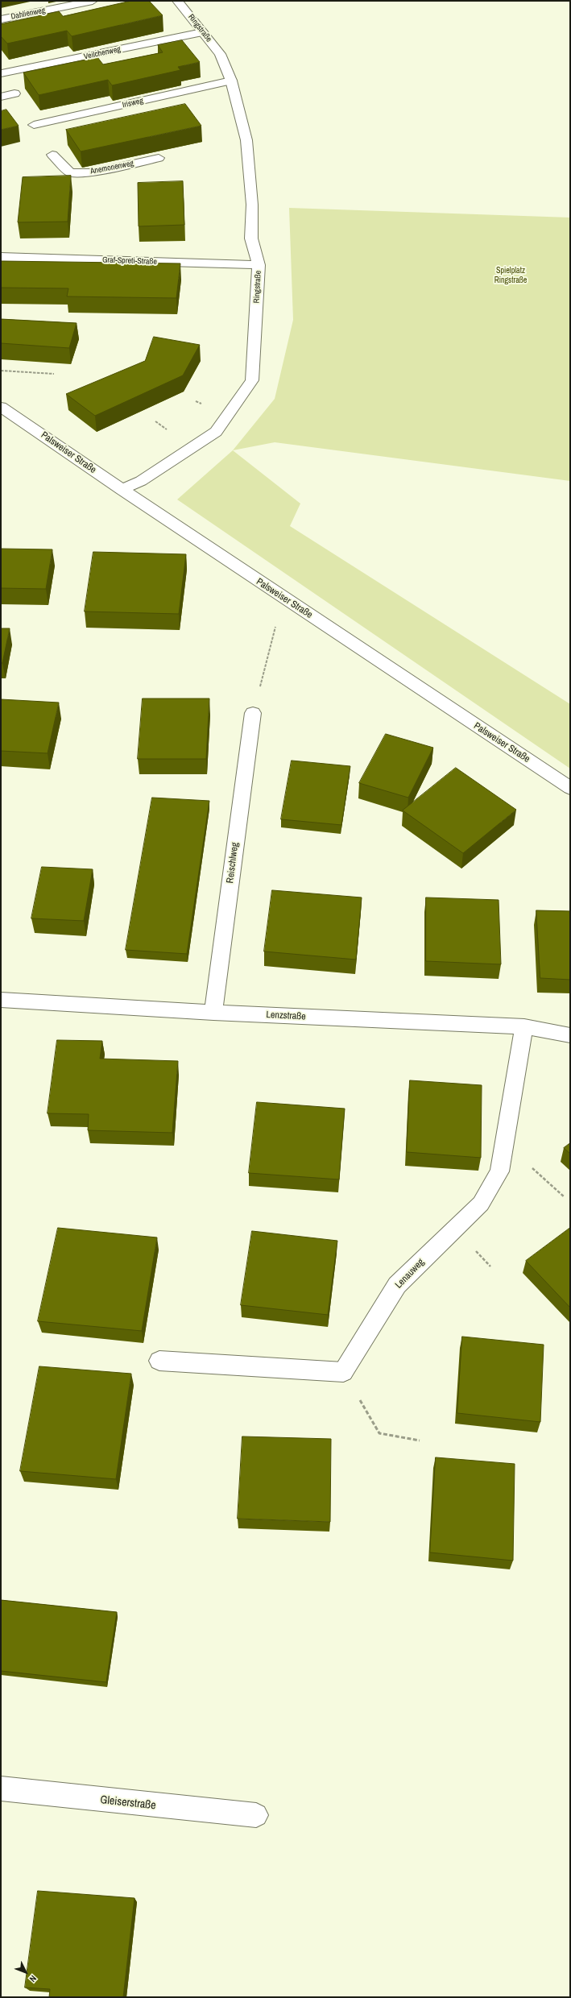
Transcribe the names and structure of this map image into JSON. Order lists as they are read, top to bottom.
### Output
{
  "streets": {
    "street": [
      "Dahlienweg",
      "Ringstraße",
      "Veilchenweg",
      "Irisweg",
      "Anemonenweg",
      "Graf-Spreti-Straße",
      "Palsweiser Straße",
      "Reischlweg",
      "Lenzstraße",
      "Lenauweg",
      "Gleiserstraße"
    ]
  },
  "crossings": [
    ["Ringstraße", "Veilchenweg"],
    ["Ringstraße", "Irisweg"],
    ["Ringstraße", "Graf-Spreti-Straße"],
    ["Ringstraße", "Palsweiser Straße"],
    ["Reischlweg", "Lenzstraße"],
    ["Lenzstraße", "Lenauweg"]
  ],
  "parks": ["Spielplatz Ringstraße"],
  "north": "bottom right"
}
